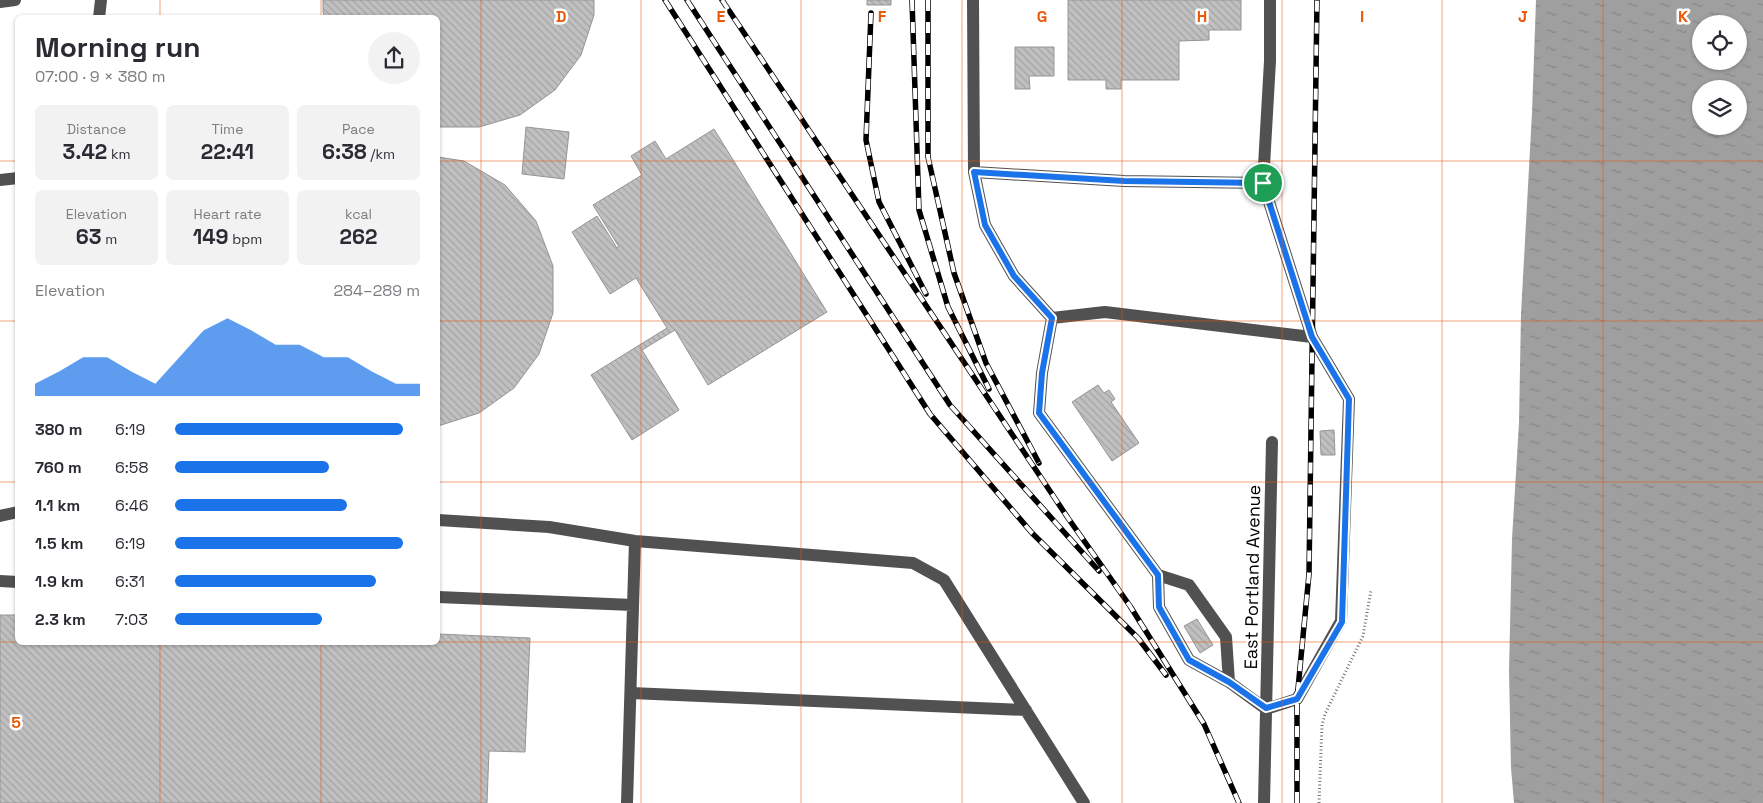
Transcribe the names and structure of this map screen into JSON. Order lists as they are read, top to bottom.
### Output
{
  "streets": {
    "street": ["East Portland Avenue"]
  },
  "page": {
    "heading": ["Morning run", "07:00 · 9 × 380 m"],
    "stats": [
      ["Distance", "3.42 km"],
      ["Time", "22:41"],
      ["Pace", "6:38 /km"],
      ["Elevation", "63 m"],
      ["Heart rate", "149 bpm"],
      ["kcal", "262"]
    ],
    "chart": ["Elevation", "284–289 m"],
    "list": [
      {
        "name": "380 m",
        "note": "6:19"
      },
      {
        "name": "760 m",
        "note": "6:58"
      },
      {
        "name": "1.1 km",
        "note": "6:46"
      },
      {
        "name": "1.5 km",
        "note": "6:19"
      },
      {
        "name": "1.9 km",
        "note": "6:31"
      },
      {
        "name": "2.3 km",
        "note": "7:03"
      }
    ]
  },
  "grid": {
    "columns": [
      "D",
      "E",
      "F",
      "G",
      "H",
      "I",
      "J",
      "K"
    ],
    "rows": ["5"]
  }
}
